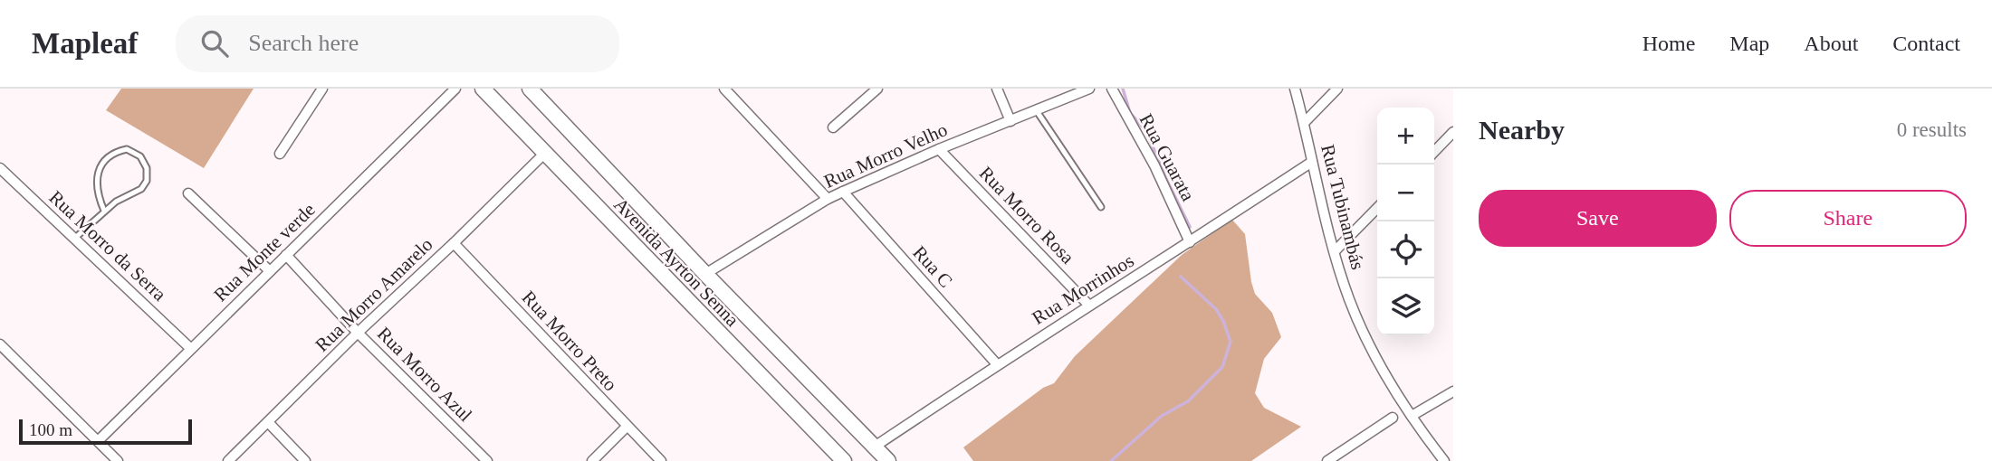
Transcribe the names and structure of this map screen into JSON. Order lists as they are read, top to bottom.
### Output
{
  "streets": {
    "main road": ["Avenida Ayrton Senna"],
    "street": [
      "Rua Morro Velho",
      "Rua Guarata",
      "Rua Tubinambás",
      "Rua Morro Rosa",
      "Rua Morro da Serra",
      "Rua Monte verde",
      "Rua C",
      "Rua Morrinhos",
      "Rua Morro Amarelo",
      "Rua Morro Preto",
      "Rua Morro Azul"
    ]
  },
  "crossings": [
    ["Rua Morro Velho", "Rua Morro Rosa"],
    ["Rua Morro Velho", "Avenida Ayrton Senna"],
    ["Rua Morro Velho", "Rua C"],
    ["Rua Guarata", "Rua Morrinhos"],
    ["Rua Tubinambás", "Rua Morrinhos"],
    ["Rua Morro Rosa", "Rua Morrinhos"],
    ["Rua Morro da Serra", "Rua Monte verde"],
    ["Rua Monte verde", "Rua Morro Azul"],
    ["Avenida Ayrton Senna", "Rua Morrinhos"],
    ["Avenida Ayrton Senna", "Rua Morro Amarelo"],
    ["Rua C", "Rua Morrinhos"],
    ["Rua Morro Amarelo", "Rua Morro Preto"],
    ["Rua Morro Amarelo", "Rua Morro Azul"]
  ],
  "scale_bar": "100 m",
  "page": {
    "header": "Mapleaf",
    "search": "Search here",
    "nav": [
      "Home",
      "Map",
      "About",
      "Contact"
    ],
    "heading": ["Nearby", "0 results"],
    "map_buttons": ["+", "−"],
    "buttons": ["Save", "Share"],
    "scale": "100 m"
  }
}
